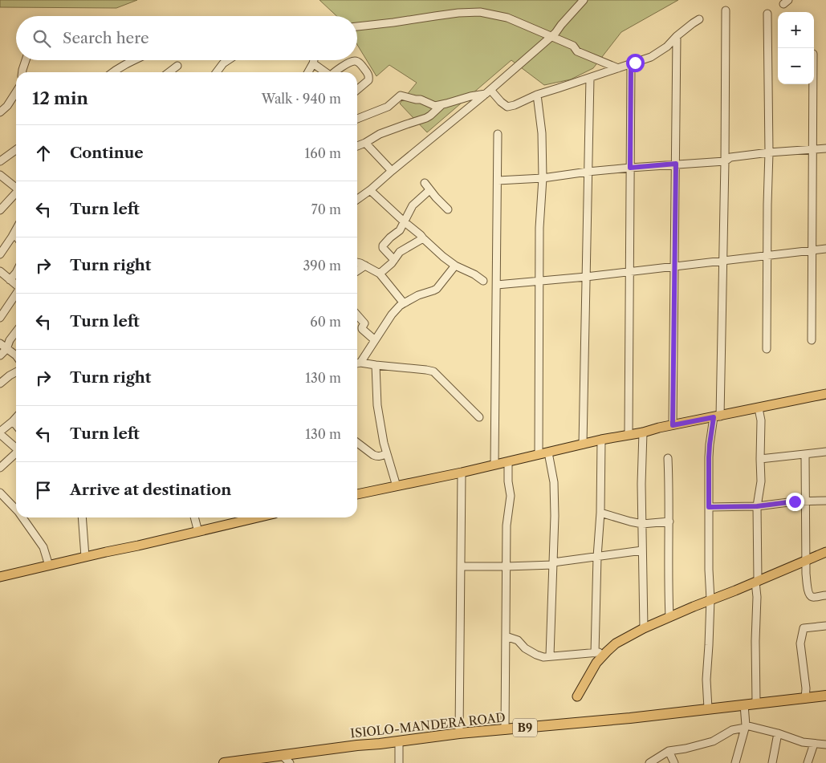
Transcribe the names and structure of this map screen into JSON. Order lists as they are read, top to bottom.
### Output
{
  "streets": {
    "highway": ["ISIOLO-MANDERA ROAD", "B9"]
  },
  "page": {
    "map_buttons": ["+", "−"],
    "search": "Search here",
    "heading": ["12 min", "Walk · 940 m"],
    "list": [
      ["Continue", "160 m"],
      ["Turn left", "70 m"],
      ["Turn right", "390 m"],
      ["Turn left", "60 m"],
      ["Turn right", "130 m"],
      ["Turn left", "130 m"],
      "Arrive at destination"
    ]
  }
}
